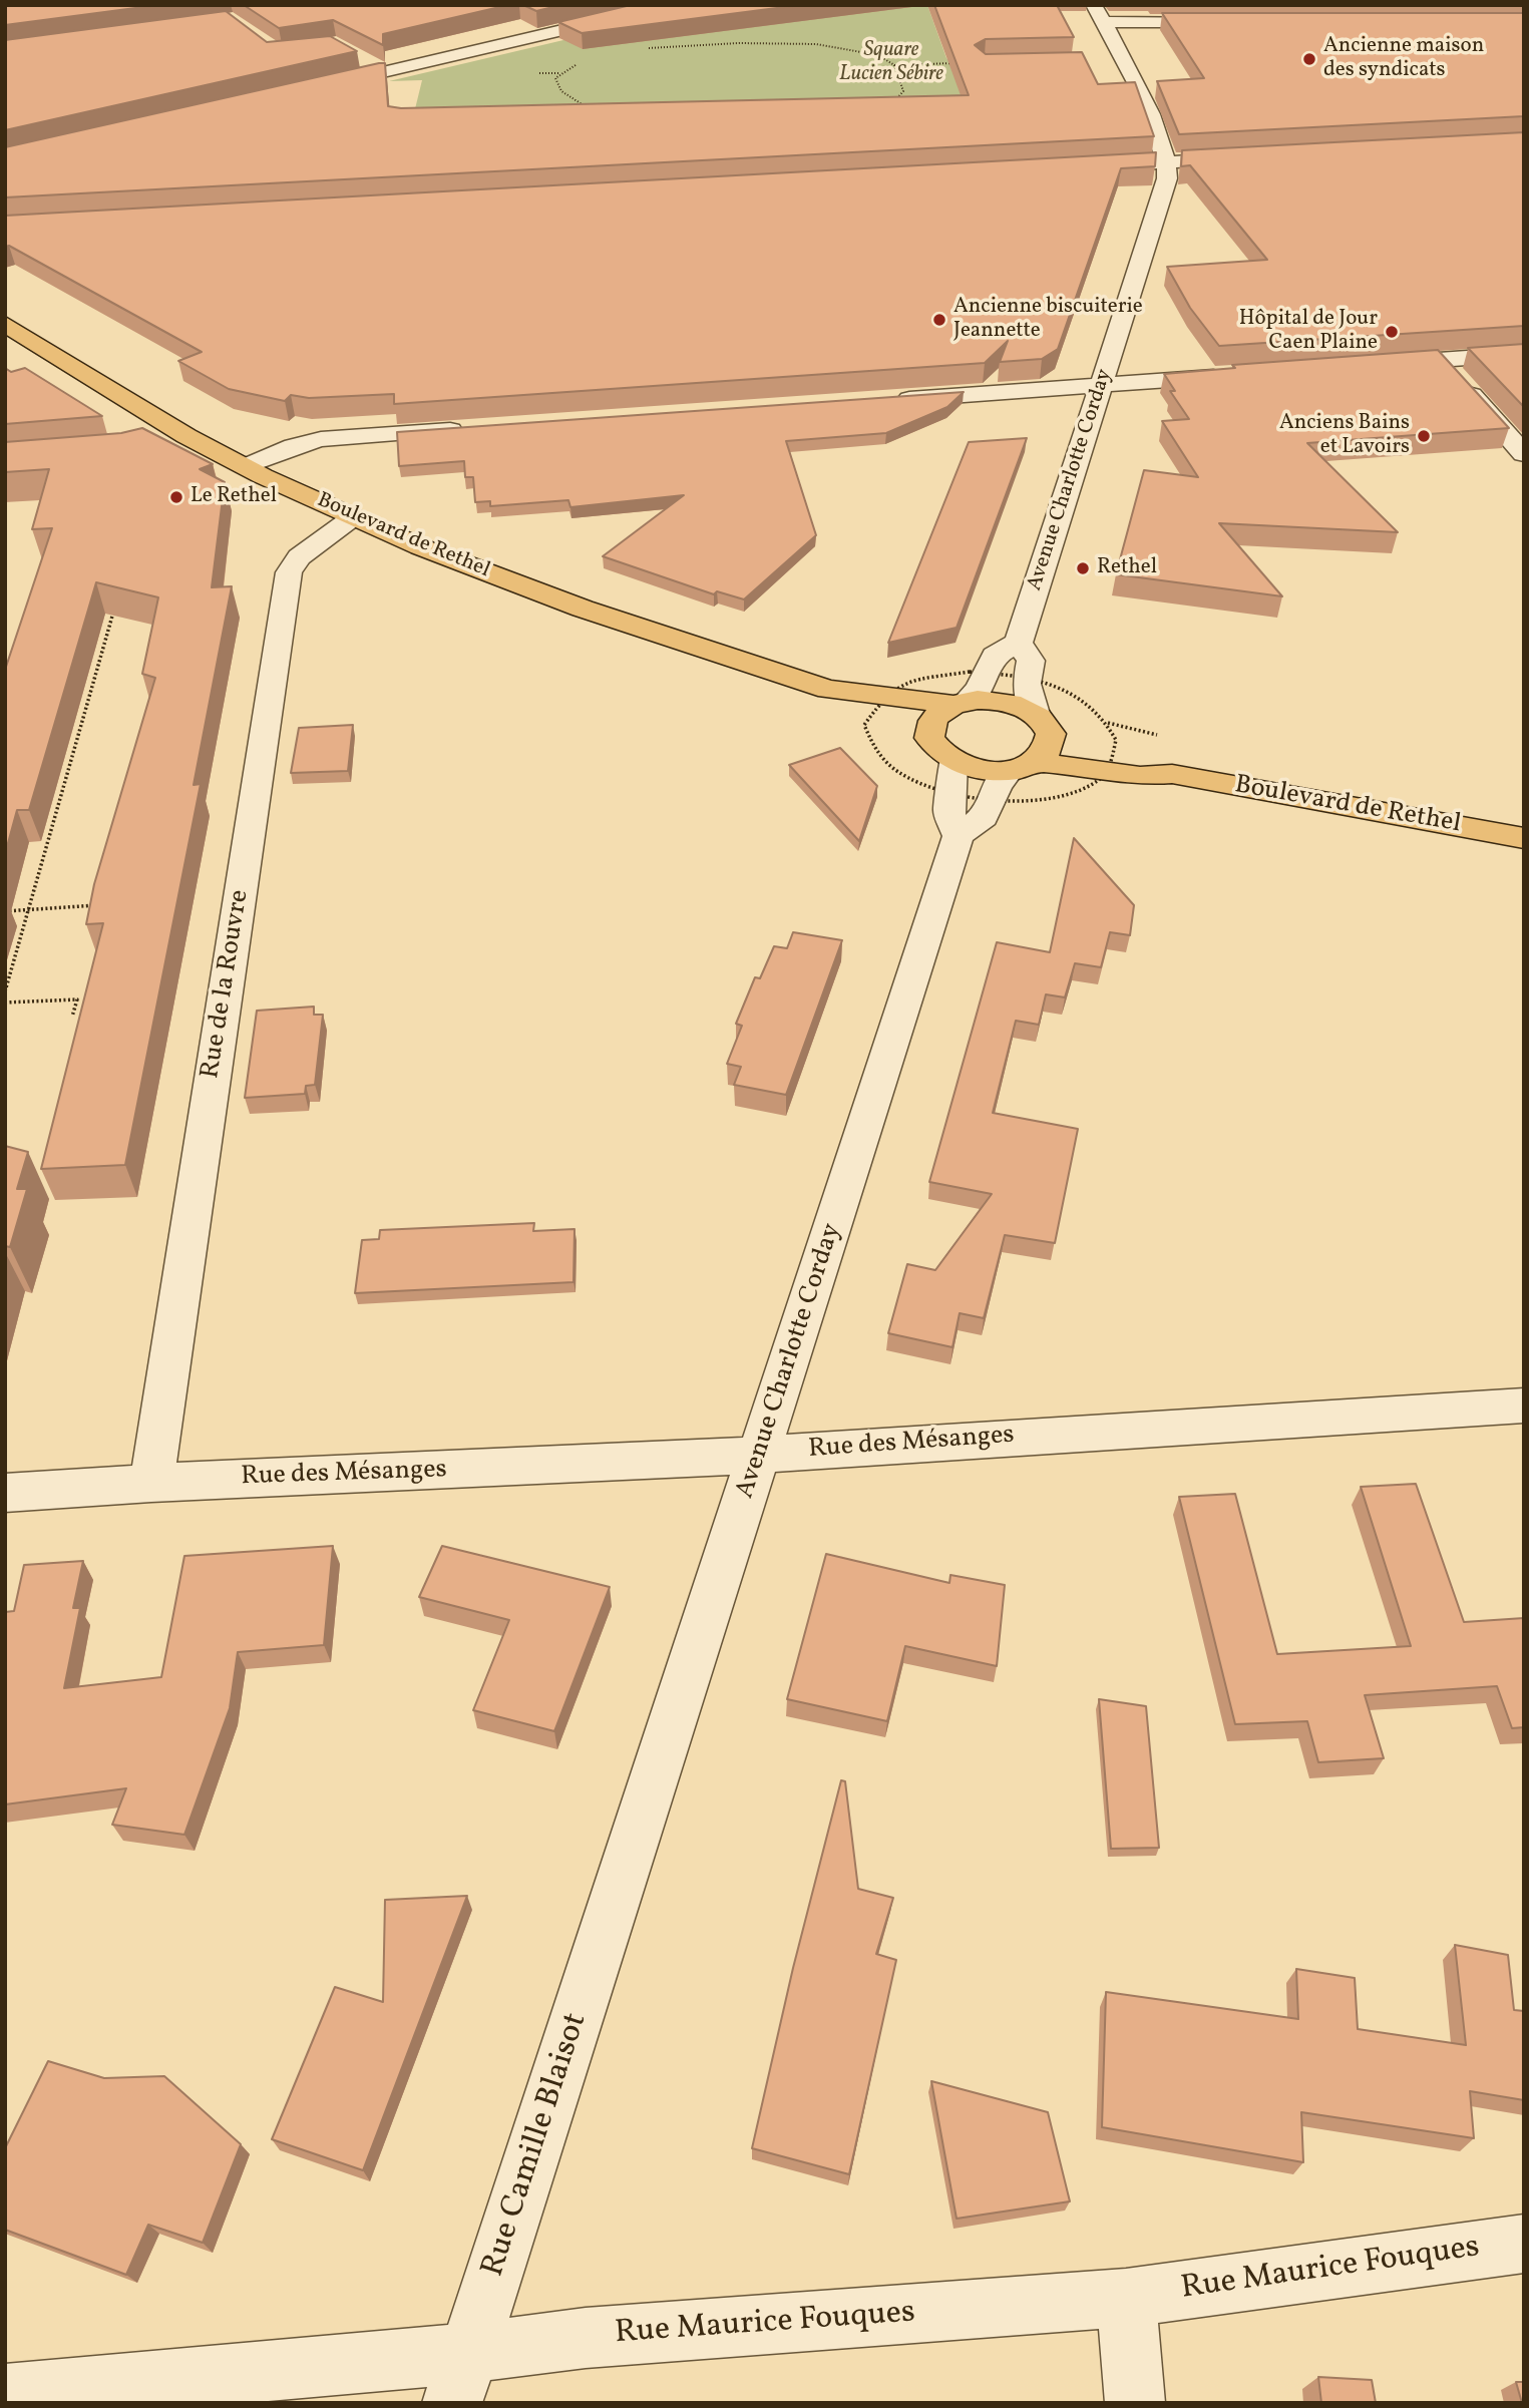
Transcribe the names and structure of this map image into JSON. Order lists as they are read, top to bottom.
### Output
{
  "streets": {
    "main road": ["Boulevard de Rethel"],
    "street": [
      "Avenue Charlotte Corday",
      "Rue de la Rouvre",
      "Rue des Mésanges",
      "Rue Camille Blaisot",
      "Rue Maurice Fouques"
    ]
  },
  "crossings": [
    ["Avenue Charlotte Corday", "Rue des Mésanges"],
    ["Avenue Charlotte Corday", "Rue Camille Blaisot"],
    ["Boulevard de Rethel", "Rue de la Rouvre"],
    ["Rue de la Rouvre", "Rue des Mésanges"],
    ["Rue Camille Blaisot", "Rue Maurice Fouques"]
  ],
  "parks": ["Square Lucien Sébire"],
  "places": [
    "Ancienne maison des syndicats",
    "Ancienne biscuiterie Jeannette",
    "Hôpital de Jour Caen Plaine",
    "Anciens Bains et Lavoirs",
    "Le Rethel",
    "Rethel"
  ]
}
